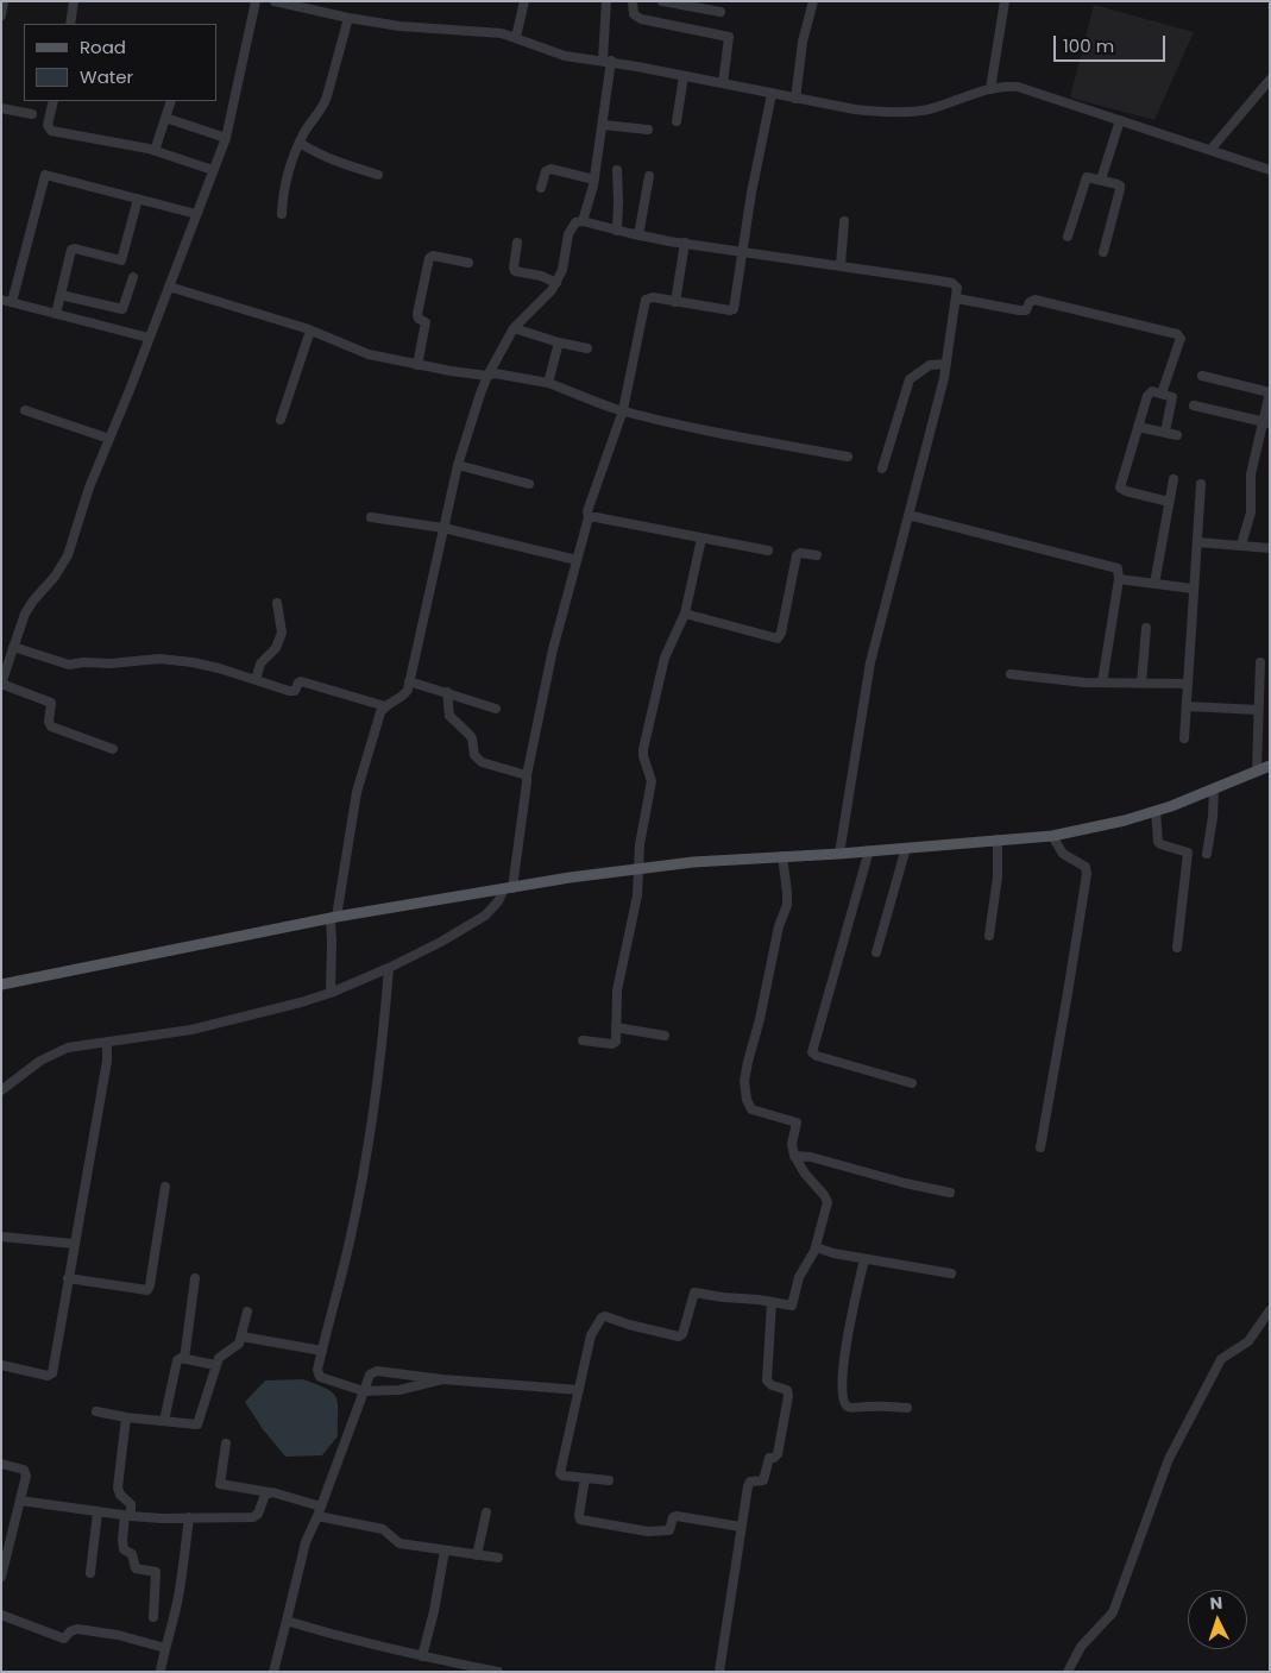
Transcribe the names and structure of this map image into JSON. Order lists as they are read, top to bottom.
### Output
{
  "legend": ["Road", "Water"],
  "scale_bar": "100 m",
  "north": "top"
}
